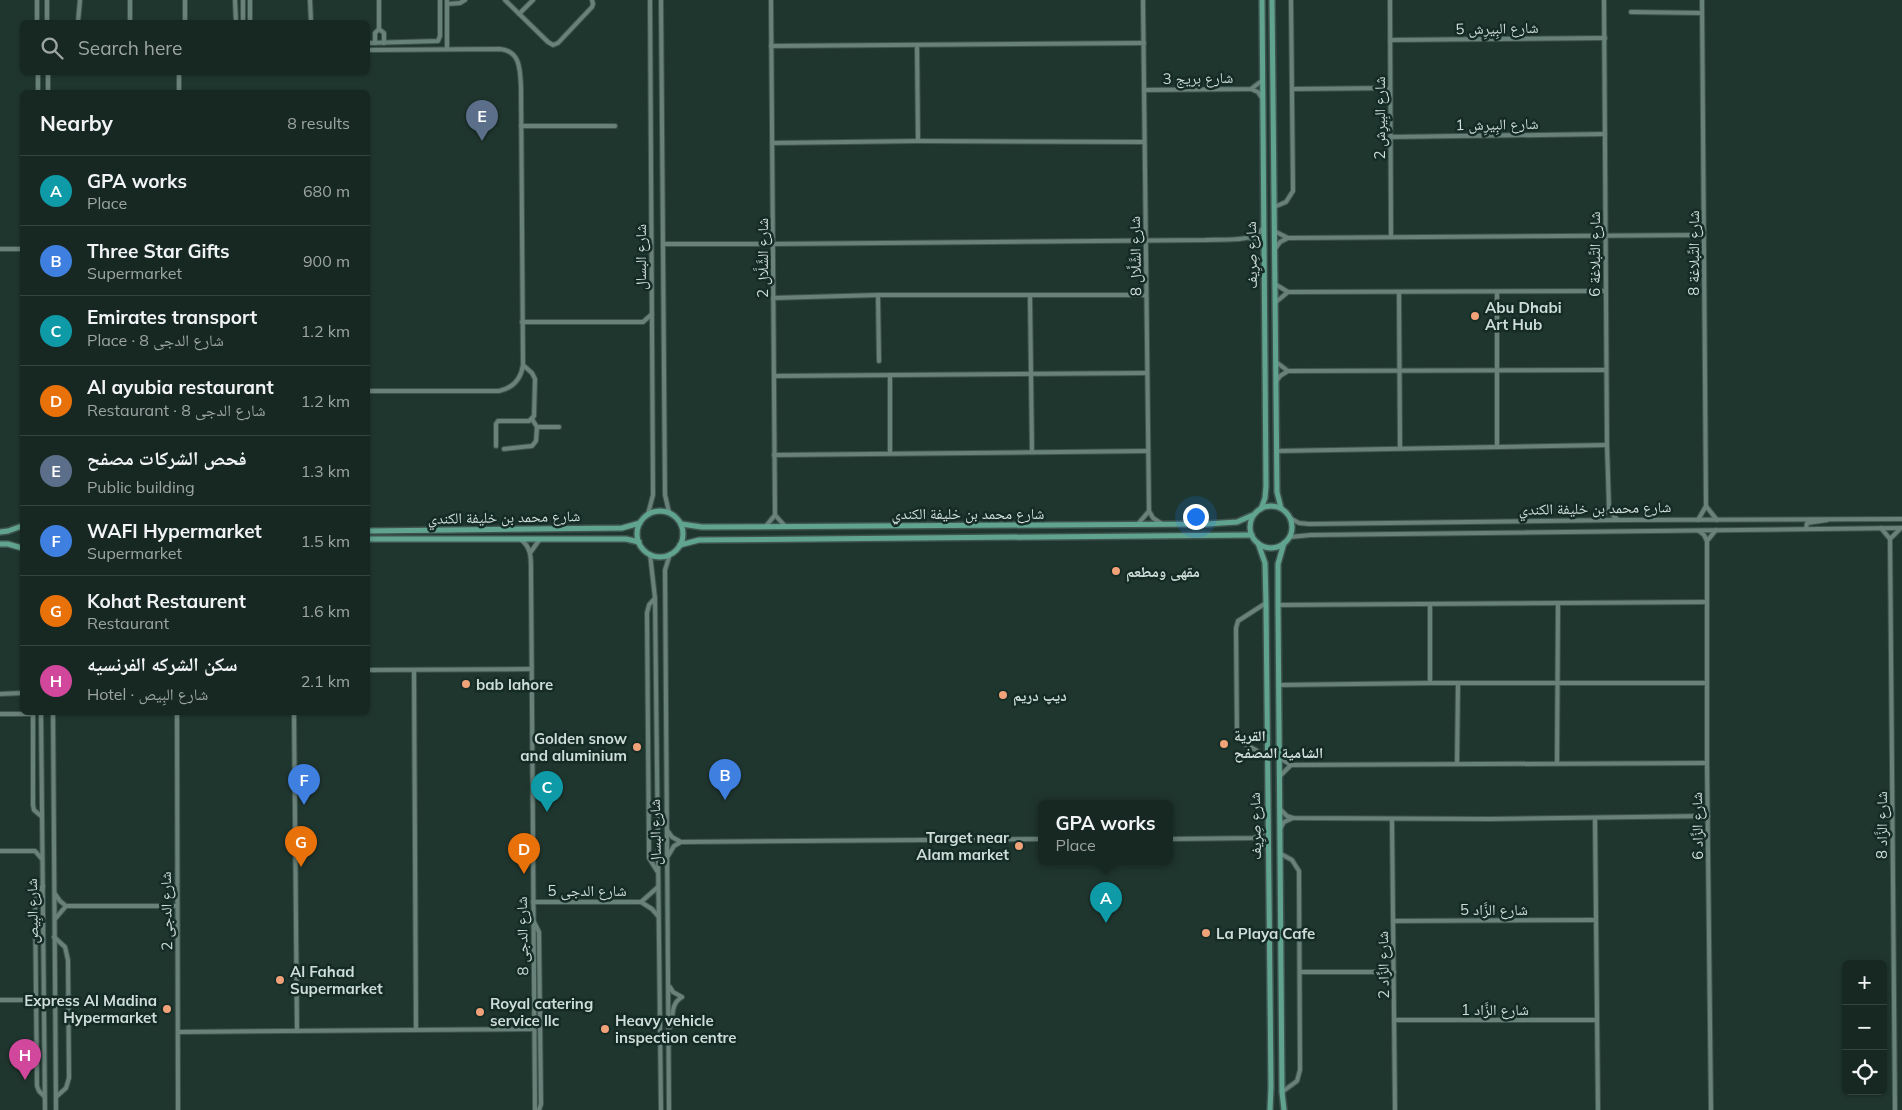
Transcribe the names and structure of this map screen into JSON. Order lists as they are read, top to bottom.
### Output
{
  "streets": {
    "main road": ["شارع صِرِيف", "شارع محمد بن خليفة الكندي"],
    "street": [
      "شارع البِيرِش 5",
      "شارع بريج 3",
      "شارع البِيرِش 2",
      "شارع البِيرِش 1",
      "شارع التِّبلاغة 8",
      "شارع التِّبلاغة 6",
      "شارع الشَّلَّال 8",
      "شارع البسال",
      "شارع الشَّلَّال 2",
      "شارع الزَّاد 8",
      "شارع الزَّاد 6",
      "شارع الدجى 5",
      "شارع الزَّاد 5",
      "شارع البِيص",
      "شارع الدجى 2",
      "شارع الدجى 8",
      "شارع الزَّاد 2",
      "شارع الزَّاد 1"
    ]
  },
  "crossings": [
    ["شارع البِيرِش 5", "شارع البِيرِش 2"],
    ["شارع البِيرِش 5", "شارع التِّبلاغة 6"],
    ["شارع بريج 3", "شارع صِرِيف"],
    ["شارع بريج 3", "شارع الشَّلَّال 8"],
    ["شارع البِيرِش 2", "شارع البِيرِش 1"],
    ["شارع البِيرِش 1", "شارع التِّبلاغة 6"],
    ["شارع صِرِيف", "شارع محمد بن خليفة الكندي"],
    ["شارع البسال", "شارع محمد بن خليفة الكندي"],
    ["شارع البسال", "شارع الدجى 5"],
    ["شارع الدجى 5", "شارع الدجى 8"],
    ["شارع الزَّاد 5", "شارع الزَّاد 2"],
    ["شارع الزَّاد 2", "شارع الزَّاد 1"]
  ],
  "places": [
    "Abu Dhabi Art Hub",
    "مقهى ومطعم",
    "bab lahore",
    "دیپ دریم",
    "القرية الشامية المصفح",
    "Golden snow and aluminium",
    "Target near Alam market",
    "La Playa Cafe",
    "Al Fahad Supermarket",
    "Express Al Madina Hypermarket",
    "Royal catering service llc",
    "Heavy vehicle inspection centre"
  ],
  "page": {
    "search": "Search here",
    "heading": ["Nearby", "8 results"],
    "pins": [
      "E",
      "B",
      "F",
      "C",
      "G",
      "D",
      "A",
      "H"
    ],
    "list": [
      {
        "mark": "A",
        "name": "GPA works",
        "note": "Place",
        "value": "680 m"
      },
      {
        "mark": "B",
        "name": "Three Star Gifts",
        "note": "Supermarket",
        "value": "900 m"
      },
      {
        "mark": "C",
        "name": "Emirates transport",
        "note": "Place · شارع الدجى 8",
        "value": "1.2 km"
      },
      {
        "mark": "D",
        "name": "Al ayubia restaurant",
        "note": "Restaurant · شارع الدجى 8",
        "value": "1.2 km"
      },
      {
        "mark": "E",
        "name": "فحص الشركات مصفح",
        "note": "Public building",
        "value": "1.3 km"
      },
      {
        "mark": "F",
        "name": "WAFI Hypermarket",
        "note": "Supermarket",
        "value": "1.5 km"
      },
      {
        "mark": "G",
        "name": "Kohat Restaurent",
        "note": "Restaurant",
        "value": "1.6 km"
      },
      {
        "mark": "H",
        "name": "سكن الشركه الفرنسيه",
        "note": "Hotel · شارع البِيص",
        "value": "2.1 km"
      }
    ],
    "popup": ["GPA works", "Place"],
    "map_buttons": ["+", "−"]
  }
}
